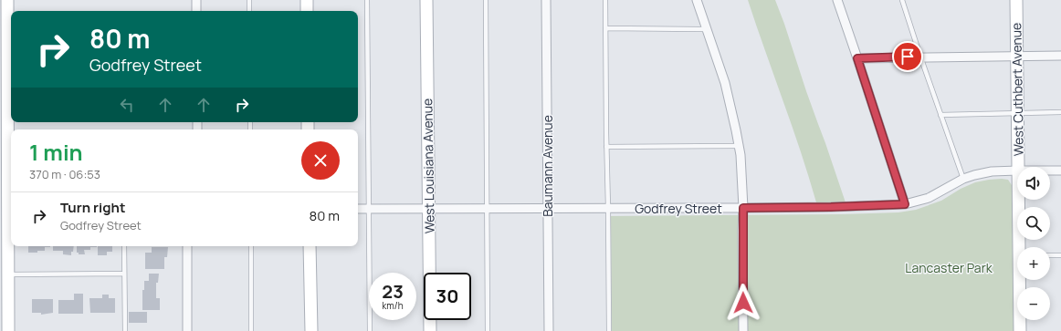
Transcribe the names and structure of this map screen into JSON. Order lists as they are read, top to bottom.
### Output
{
  "streets": {
    "street": [
      "West Cuthbert Avenue",
      "West Louisiana Avenue",
      "Baumann Avenue",
      "Godfrey Street"
    ]
  },
  "crossings": [
    ["West Louisiana Avenue", "Godfrey Street"],
    ["Baumann Avenue", "Godfrey Street"]
  ],
  "parks": ["Lancaster Park"],
  "page": {
    "turn": ["80 m", "Godfrey Street"],
    "heading": ["1 min", "370 m · 06:53"],
    "map_buttons": ["+", "−"],
    "list": [
      {
        "name": "Turn right",
        "note": "Godfrey Street",
        "value": "80 m"
      }
    ],
    "speed": "23 km/h",
    "limit": "30"
  }
}
